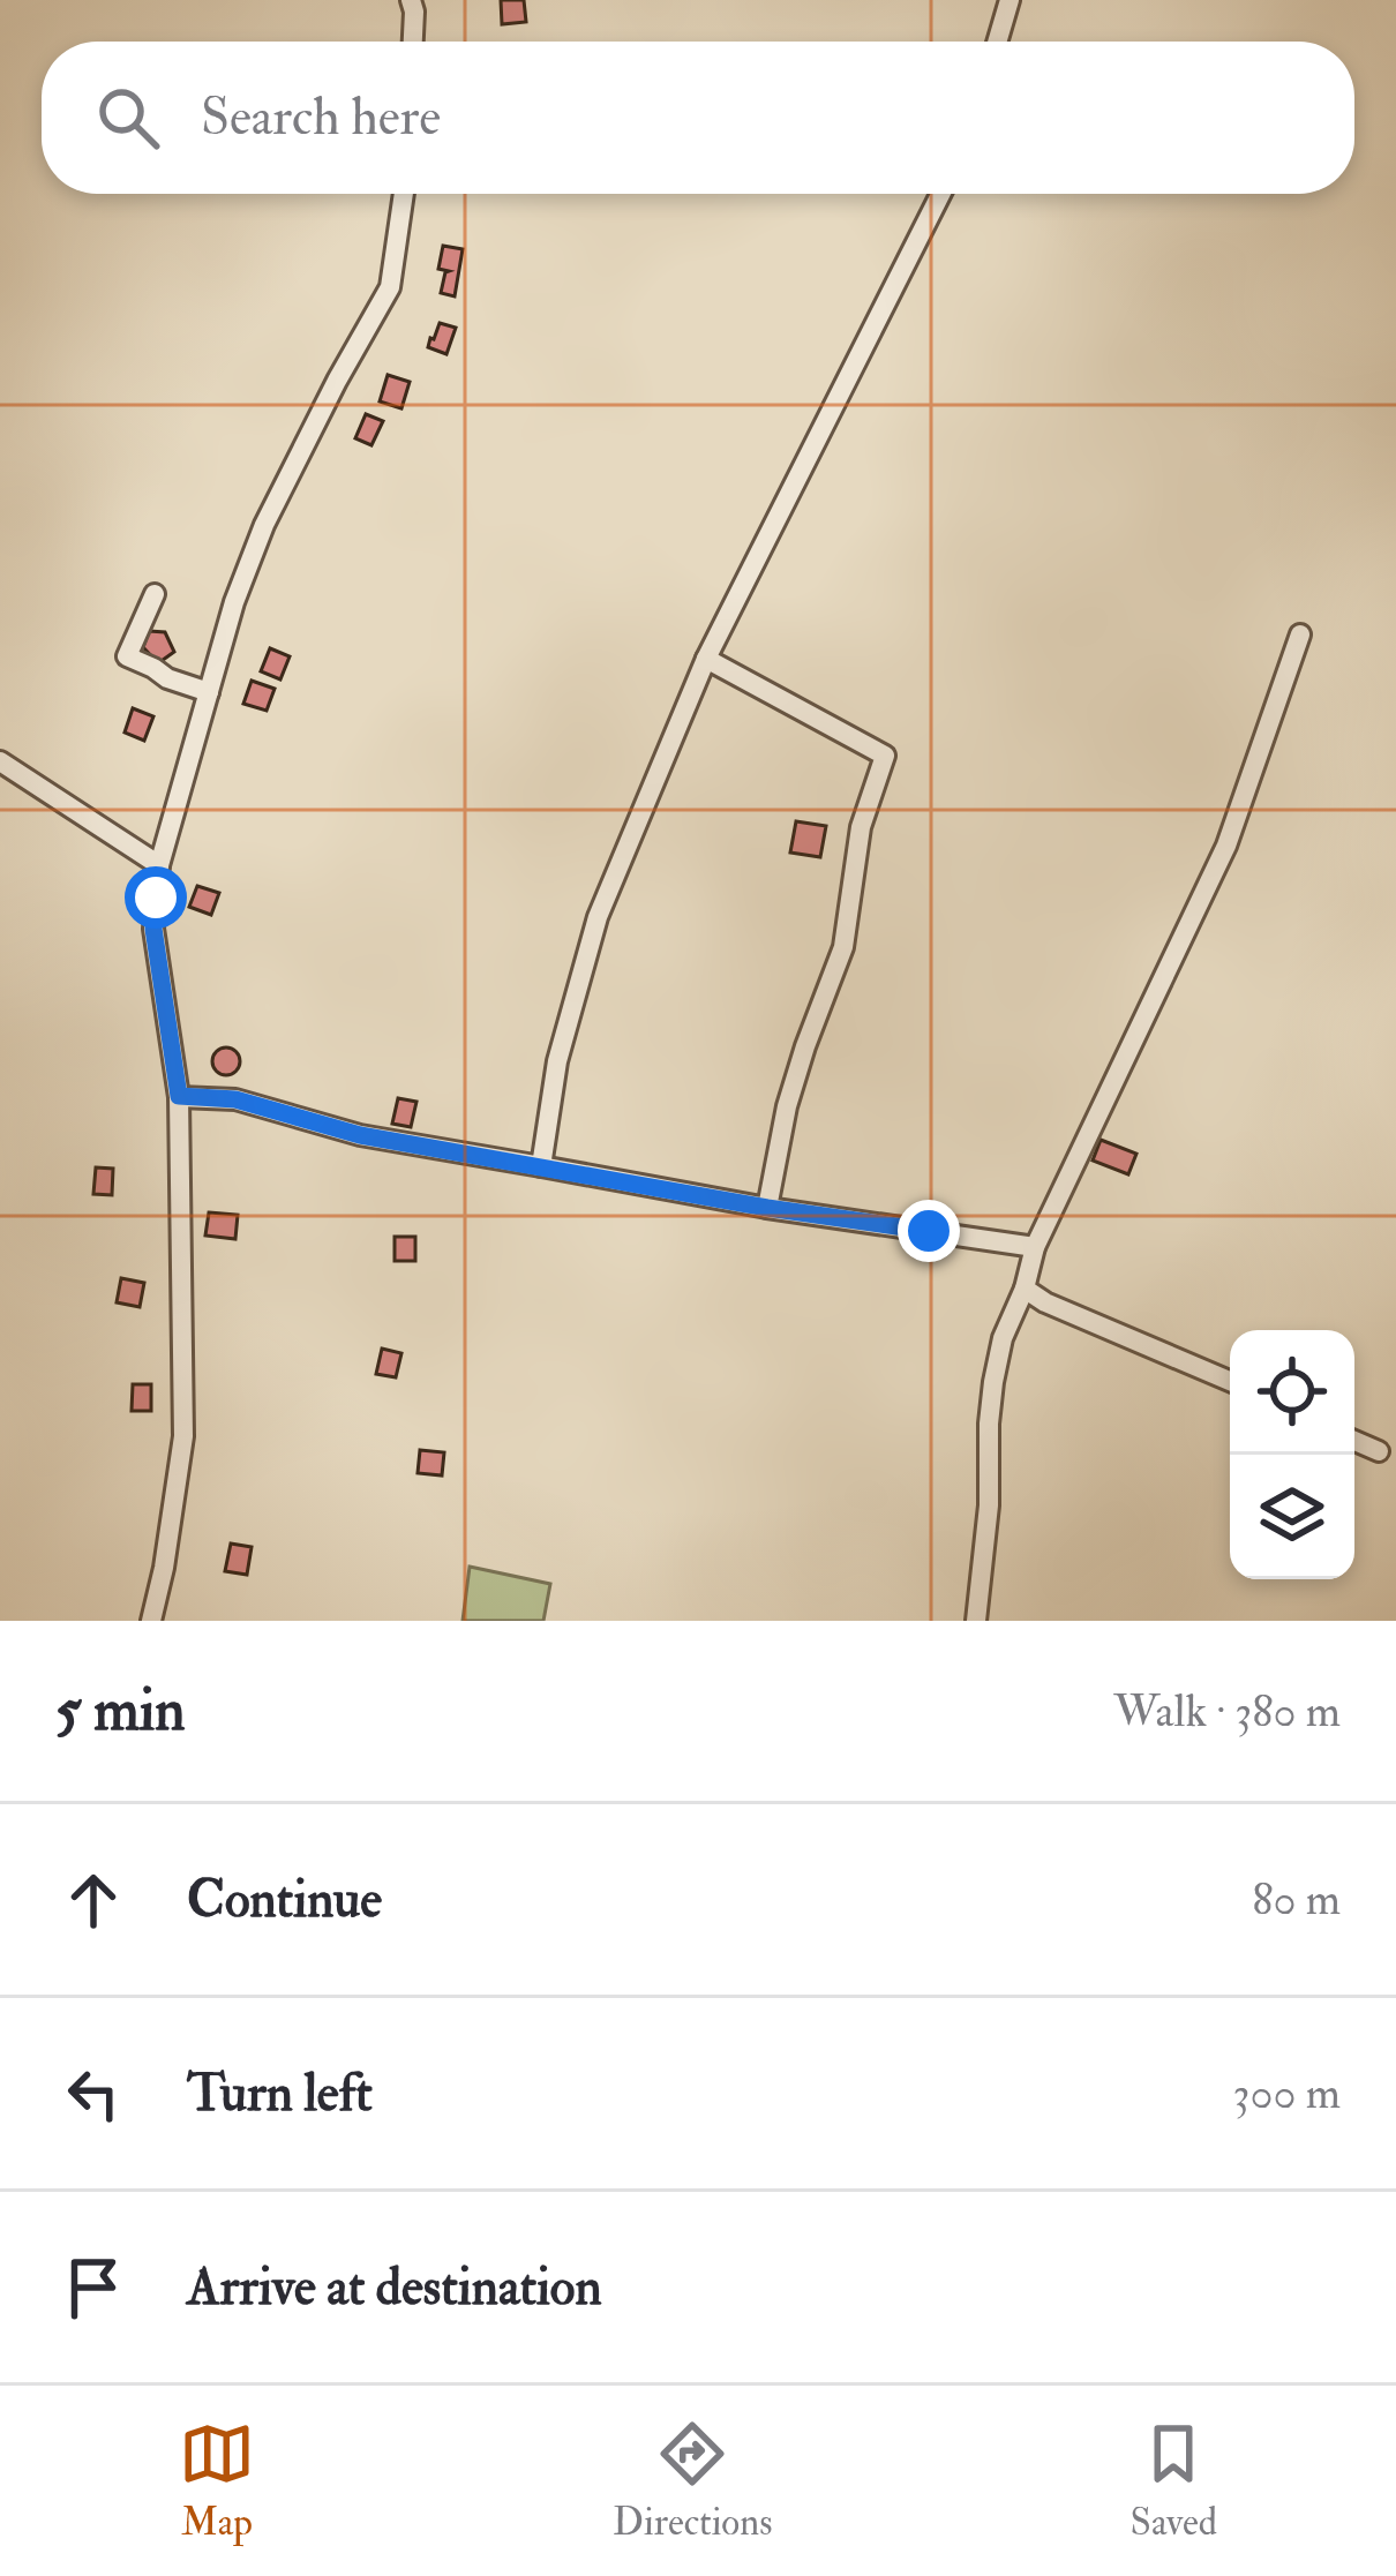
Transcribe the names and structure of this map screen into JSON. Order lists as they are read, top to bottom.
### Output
{
  "page": {
    "search": "Search here",
    "heading": ["5 min", "Walk · 380 m"],
    "list": [
      ["Continue", "80 m"],
      ["Turn left", "300 m"],
      "Arrive at destination"
    ],
    "nav": ["Map", "Directions", "Saved"]
  }
}
